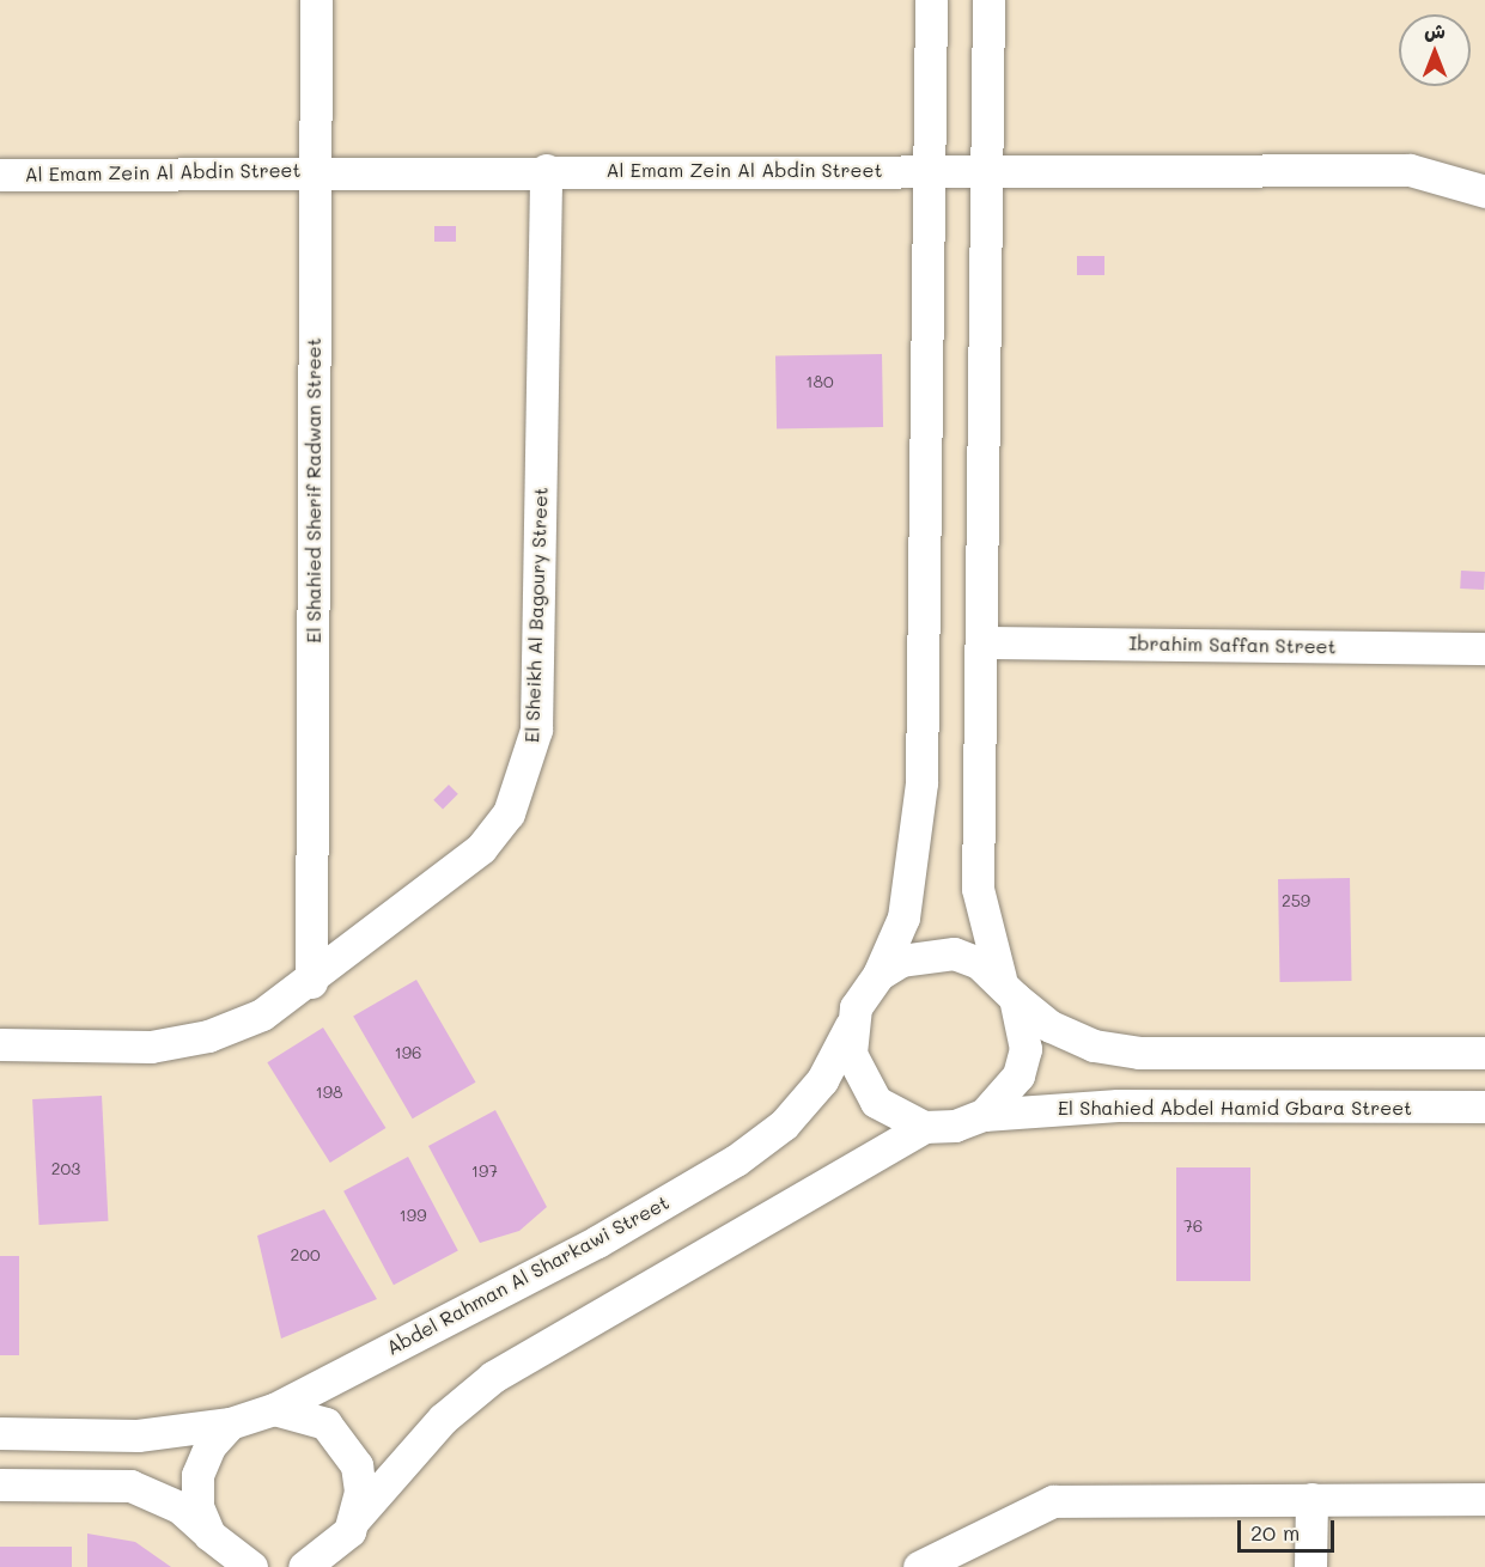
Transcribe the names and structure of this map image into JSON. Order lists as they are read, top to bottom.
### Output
{
  "streets": {
    "street": [
      "Al Emam Zein Al Abdin Street",
      "El Shahied Sherif Radwan Street",
      "El Sheikh Al Bagoury Street",
      "Ibrahim Saffan Street",
      "El Shahied Abdel Hamid Gbara Street",
      "Abdel Rahman Al Sharkawi Street"
    ]
  },
  "crossings": [
    ["Al Emam Zein Al Abdin Street", "El Shahied Sherif Radwan Street"],
    ["Al Emam Zein Al Abdin Street", "El Sheikh Al Bagoury Street"],
    ["El Shahied Sherif Radwan Street", "El Sheikh Al Bagoury Street"],
    ["El Shahied Abdel Hamid Gbara Street", "Abdel Rahman Al Sharkawi Street"]
  ],
  "house_numbers": [
    "180",
    "259",
    "196",
    "198",
    "203",
    "197",
    "199",
    "76",
    "200"
  ],
  "scale_bar": "20 m",
  "north": "top"
}
